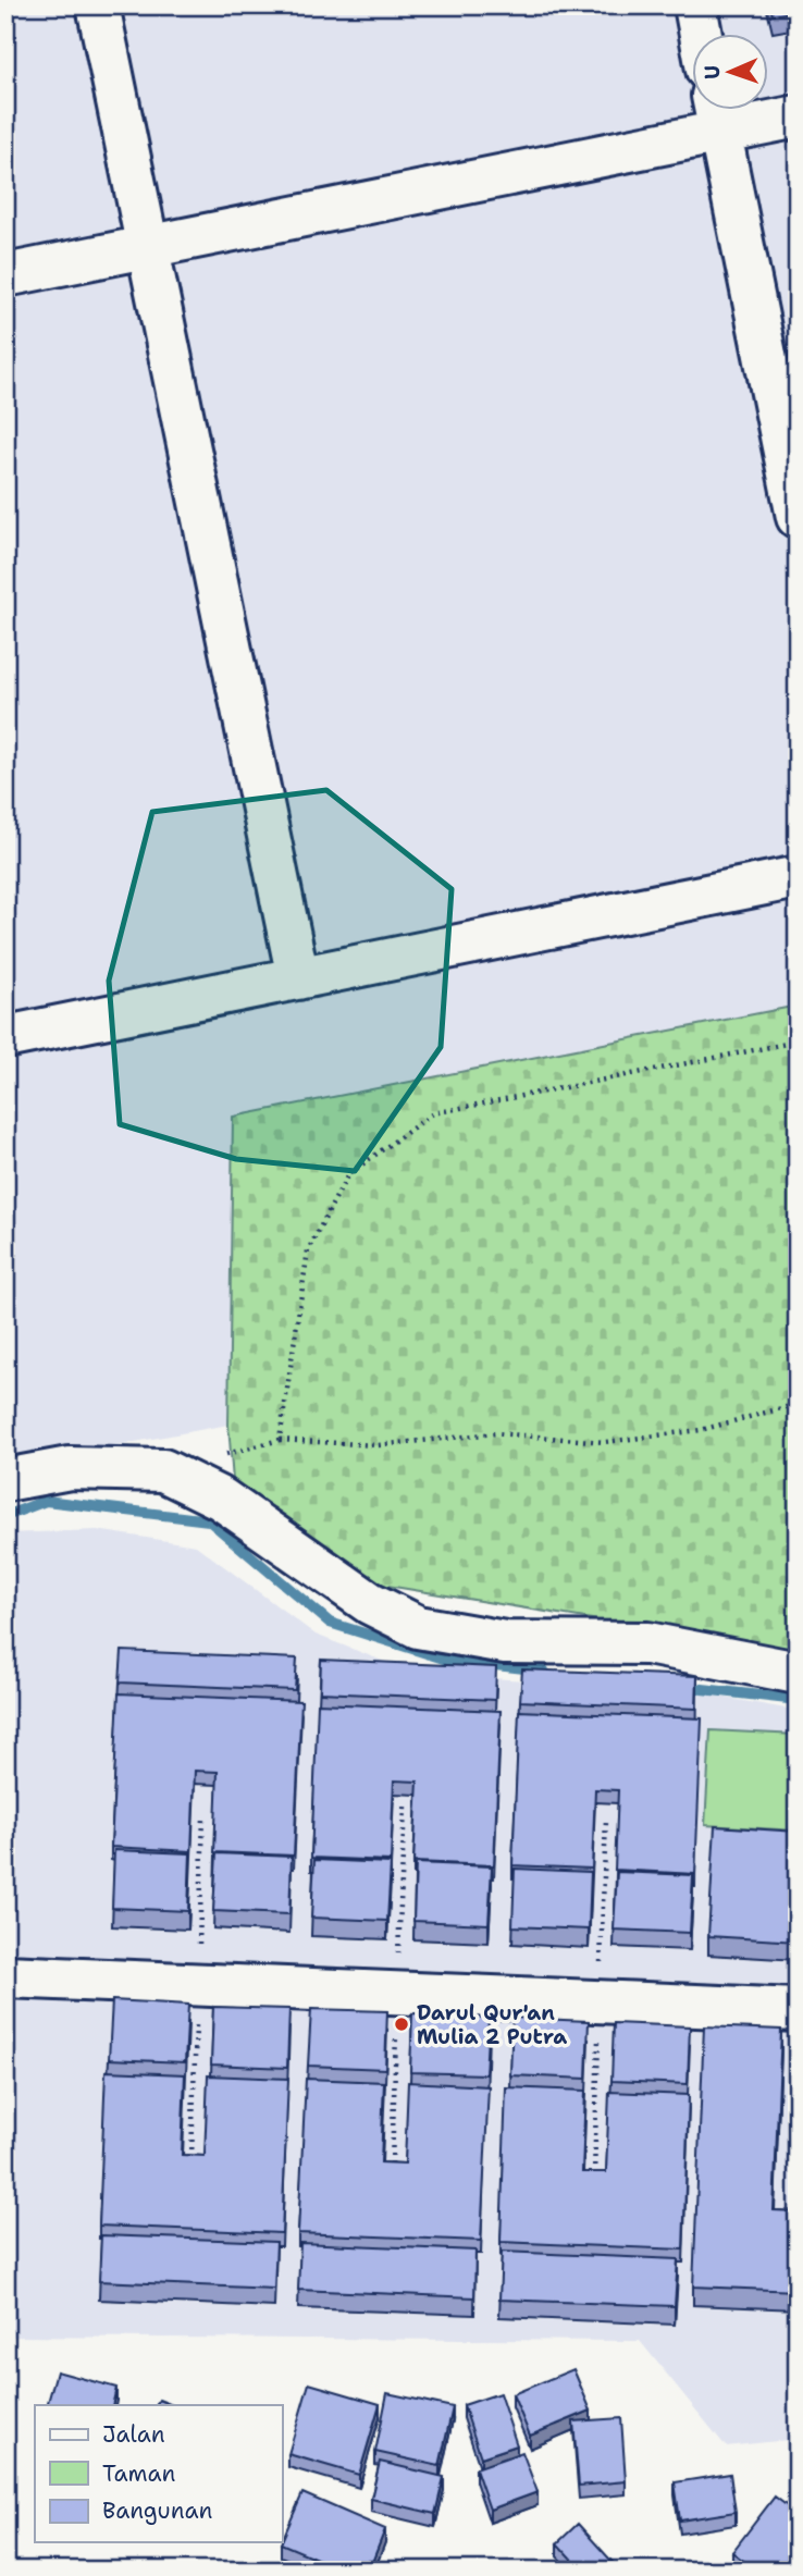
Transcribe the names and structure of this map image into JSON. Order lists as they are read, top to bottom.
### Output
{
  "places": ["Darul Qur'an Mulia 2 Putra"],
  "legend": ["Jalan", "Taman", "Bangunan"],
  "north": "left"
}
